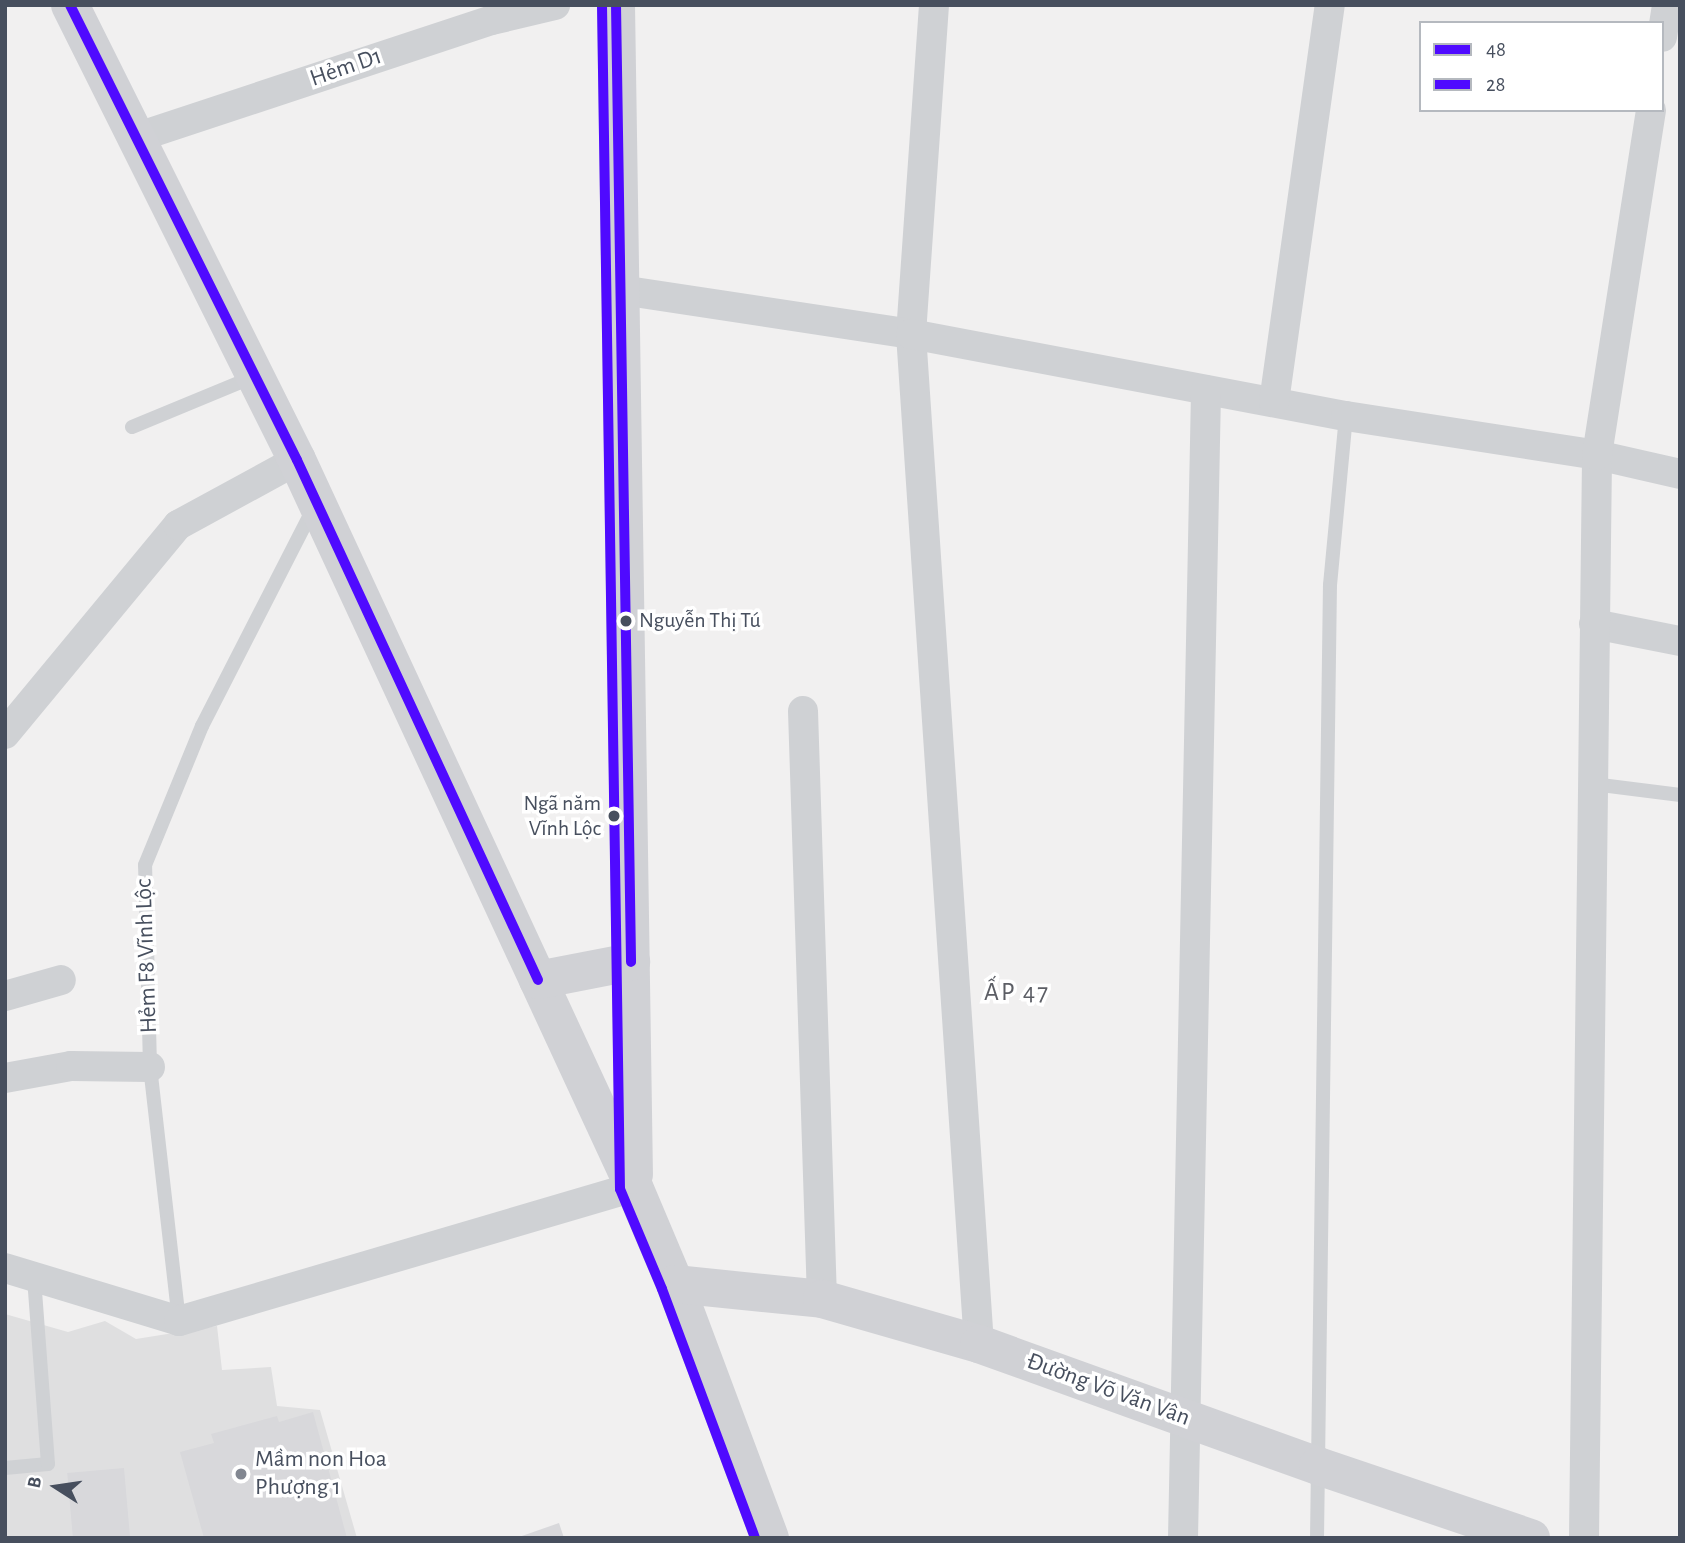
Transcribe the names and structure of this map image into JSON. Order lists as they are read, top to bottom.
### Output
{
  "streets": {
    "main road": ["Đường Võ Văn Vân"],
    "street": ["Hẻm D1"],
    "lane": ["Hẻm F8 Vĩnh Lộc"]
  },
  "districts": ["ẤP 47"],
  "places": ["Nguyễn Thị Tú", "Ngã năm Vĩnh Lộc", "Mầm non Hoa Phượng 1"],
  "lines": ["transit line 48", "transit line 28"],
  "legend": ["48", "28"],
  "north": "left"
}
